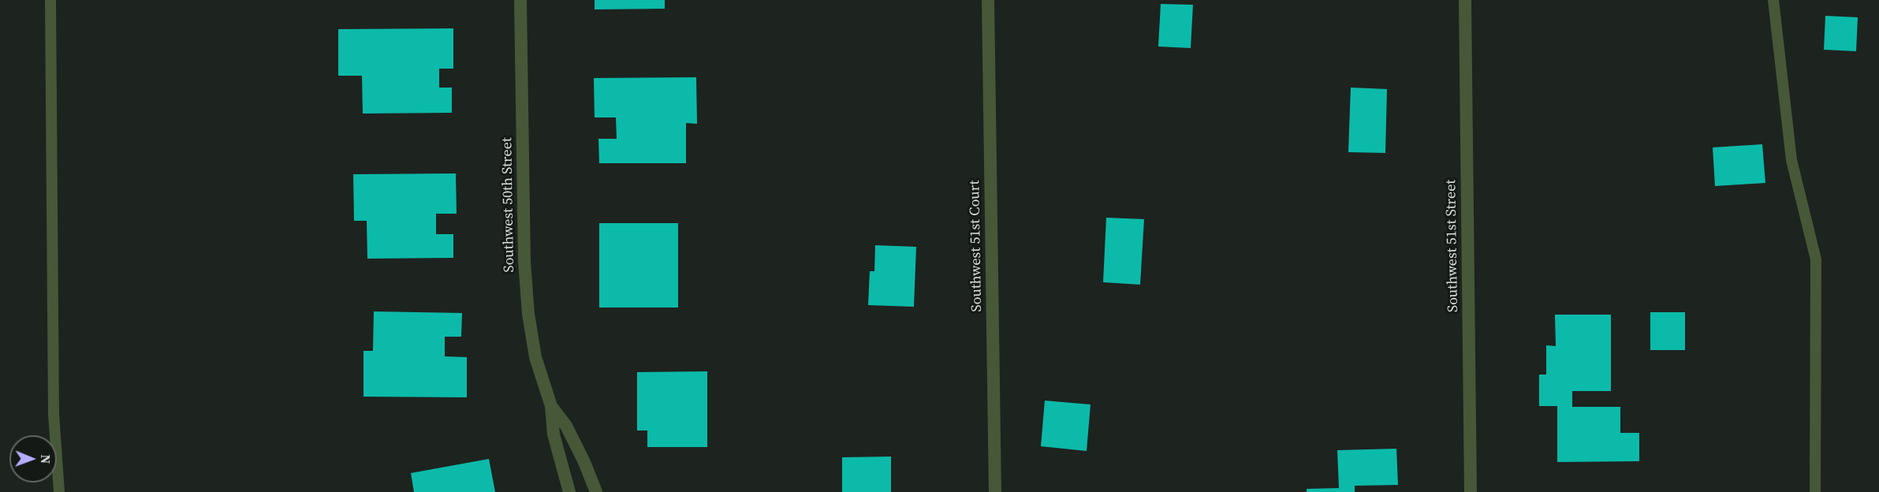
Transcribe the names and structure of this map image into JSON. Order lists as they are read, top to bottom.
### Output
{
  "streets": {
    "street": ["Southwest 50th Street", "Southwest 51st Court", "Southwest 51st Street"]
  },
  "north": "right"
}
